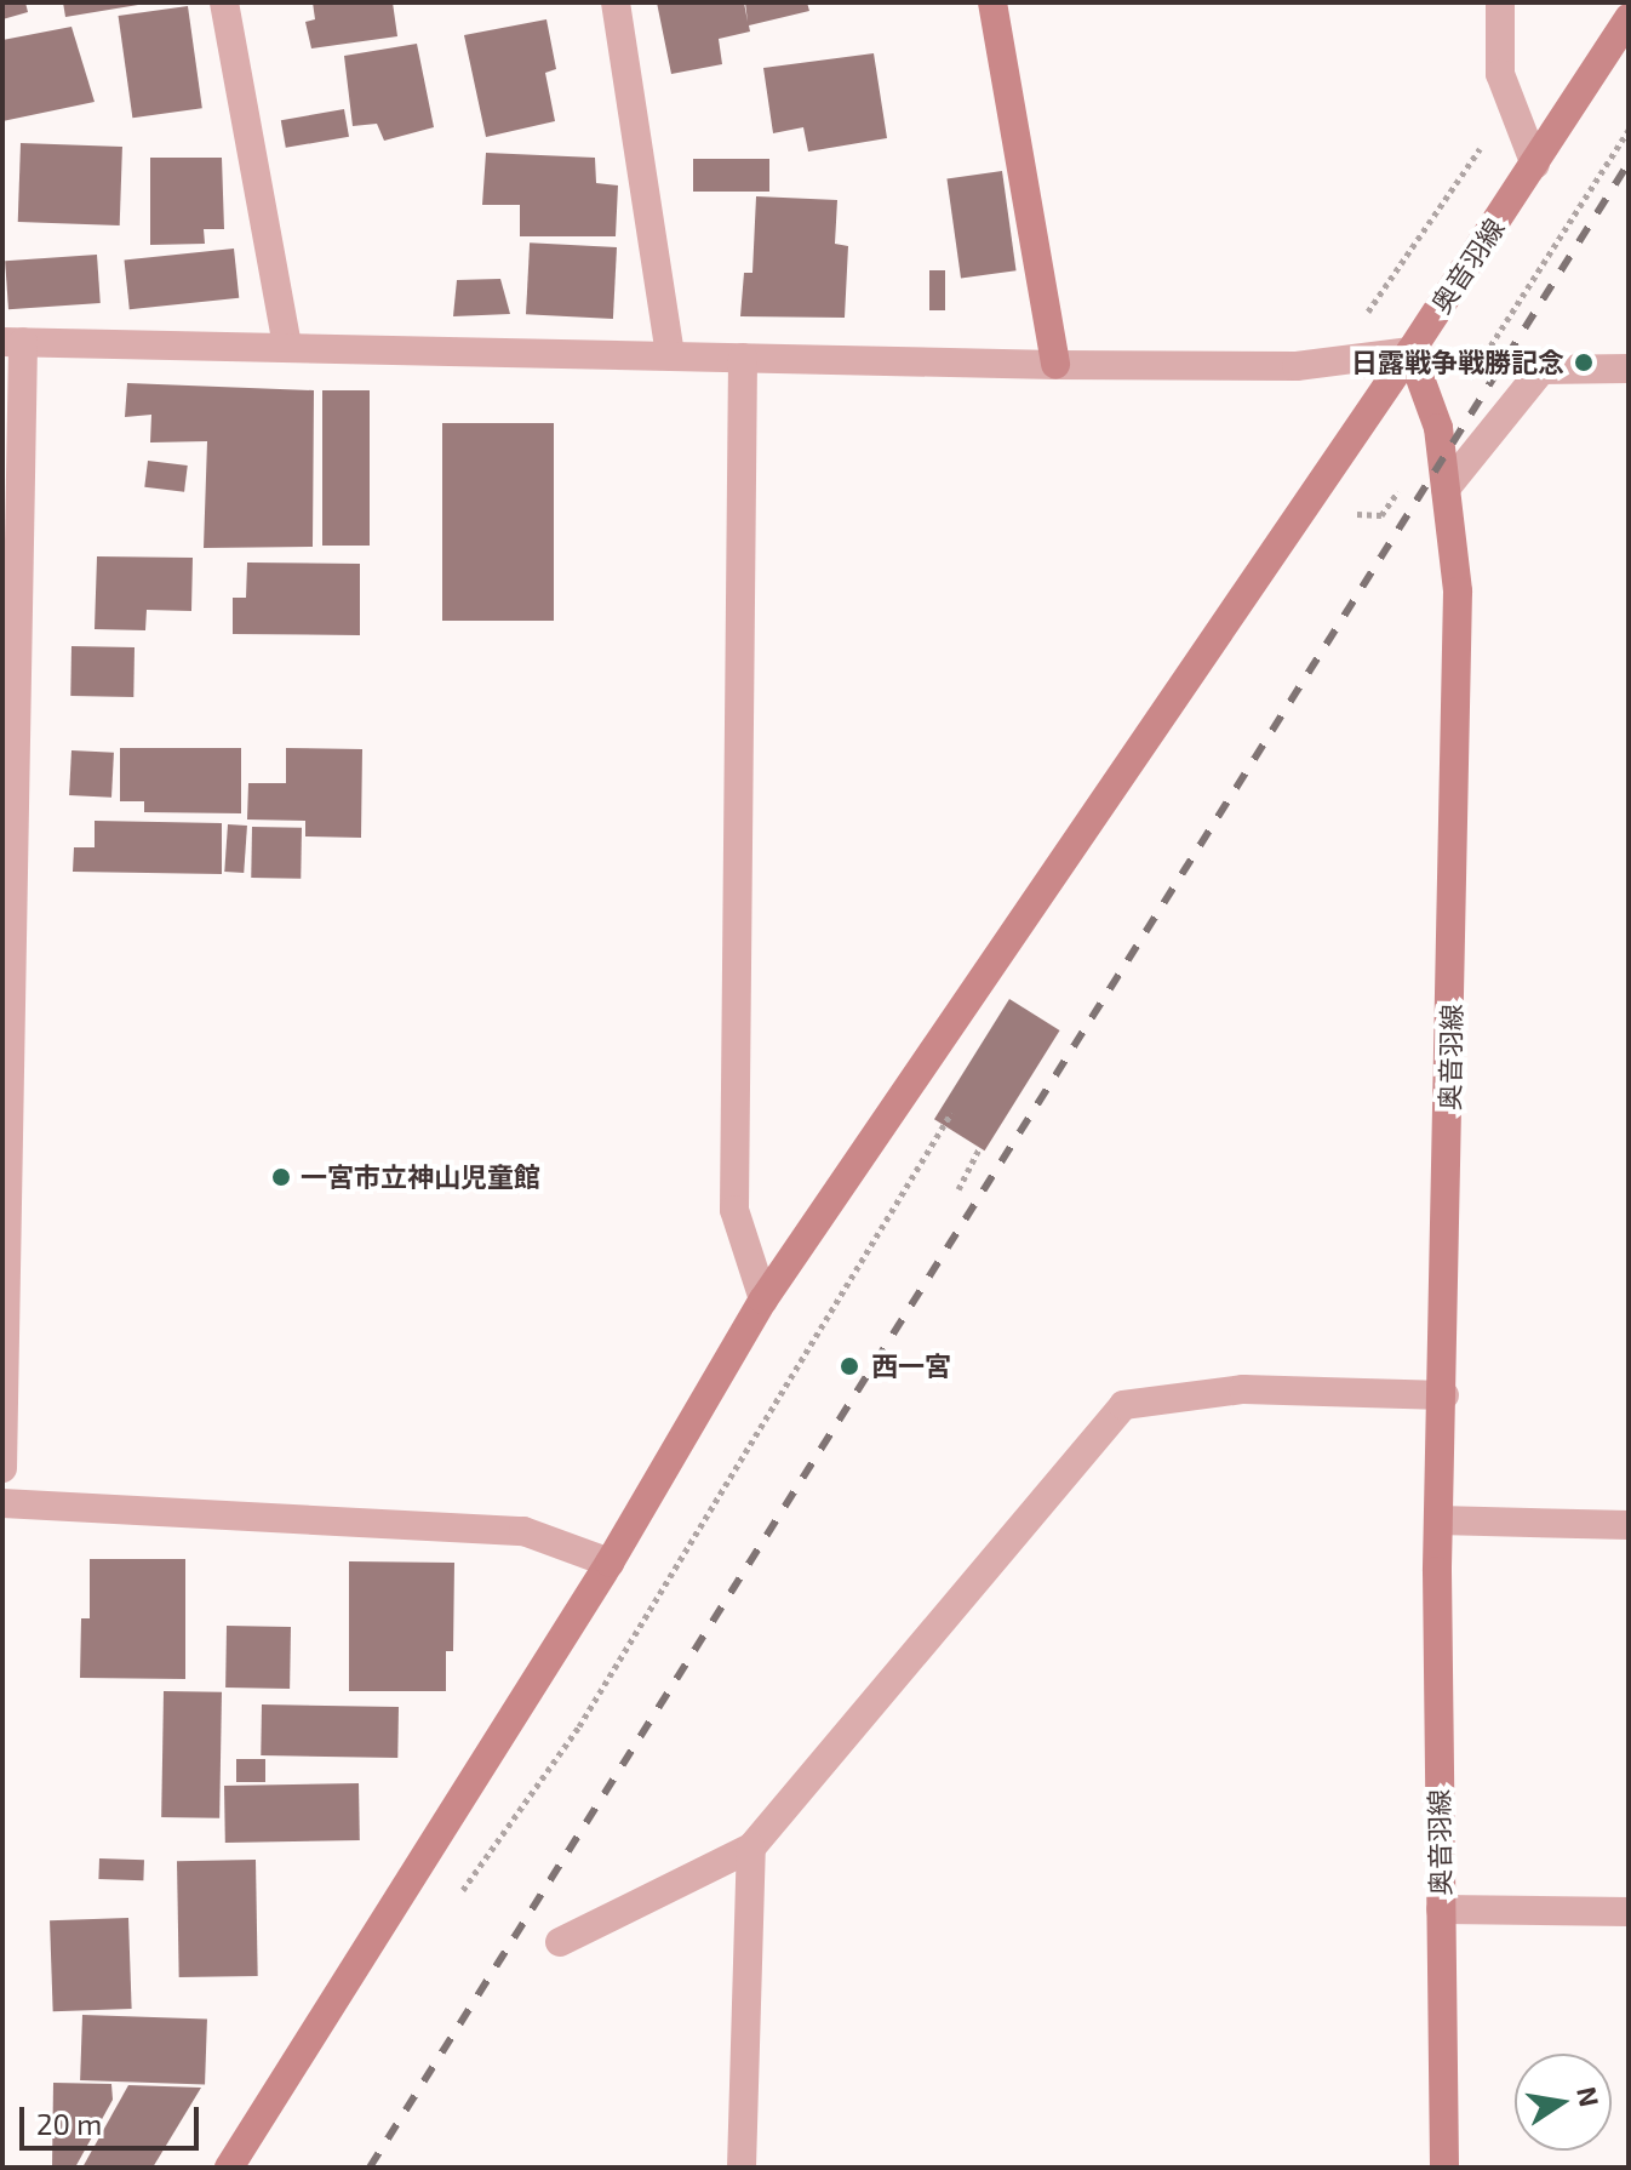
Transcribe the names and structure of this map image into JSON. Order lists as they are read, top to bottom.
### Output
{
  "streets": {
    "street": ["奥音羽線"]
  },
  "places": ["日露戦争戦勝記念", "一宮市立神山児童館", "西一宮"],
  "scale_bar": "20 m",
  "north": "right"
}
